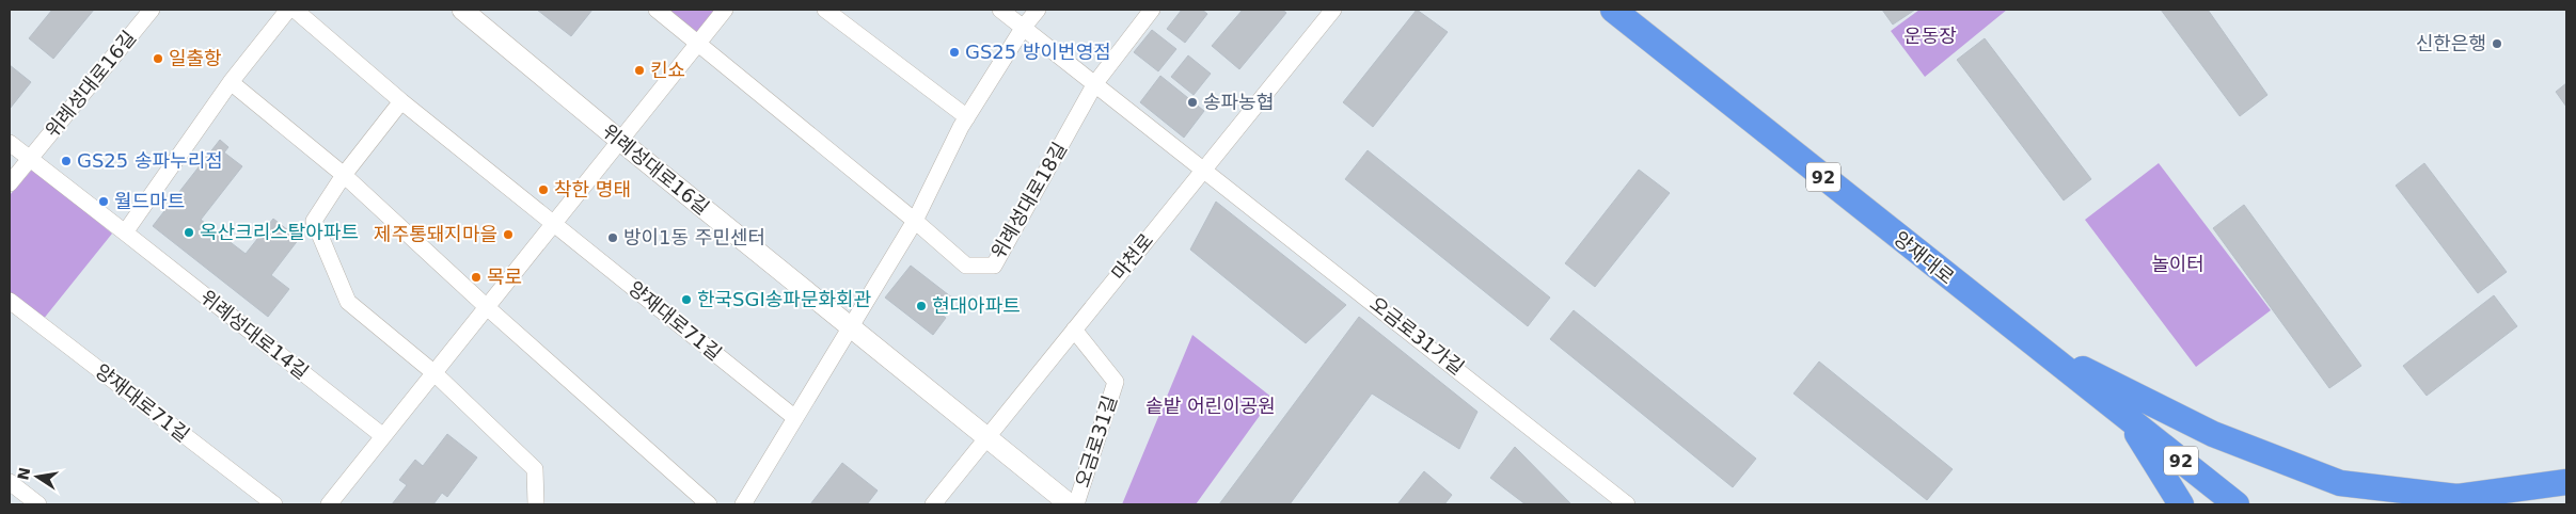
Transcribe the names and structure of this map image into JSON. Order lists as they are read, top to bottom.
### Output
{
  "streets": {
    "main road": ["92", "양재대로"],
    "street": [
      "위례성대로16길",
      "위례성대로18길",
      "마천로",
      "양재대로71길",
      "위례성대로14길",
      "오금로31가길",
      "오금로31길"
    ]
  },
  "crossings": [
    ["위례성대로16길", "마천로"],
    ["위례성대로16길", "위례성대로14길"],
    ["위례성대로16길", "오금로31길"],
    ["마천로", "오금로31가길"],
    ["마천로", "오금로31길"]
  ],
  "parks": ["운동장", "놀이터", "솥밭 어린이공원"],
  "places": [
    "신한은행",
    "GS25 방이번영점",
    "일출항",
    "킨쇼",
    "송파농협",
    "GS25 송파누리점",
    "착한 명태",
    "월드마트",
    "옥산크리스탈아파트",
    "제주통돼지마을",
    "방이1동 주민센터",
    "목로",
    "한국SGI송파문화회관",
    "현대아파트"
  ],
  "north": "left"
}
